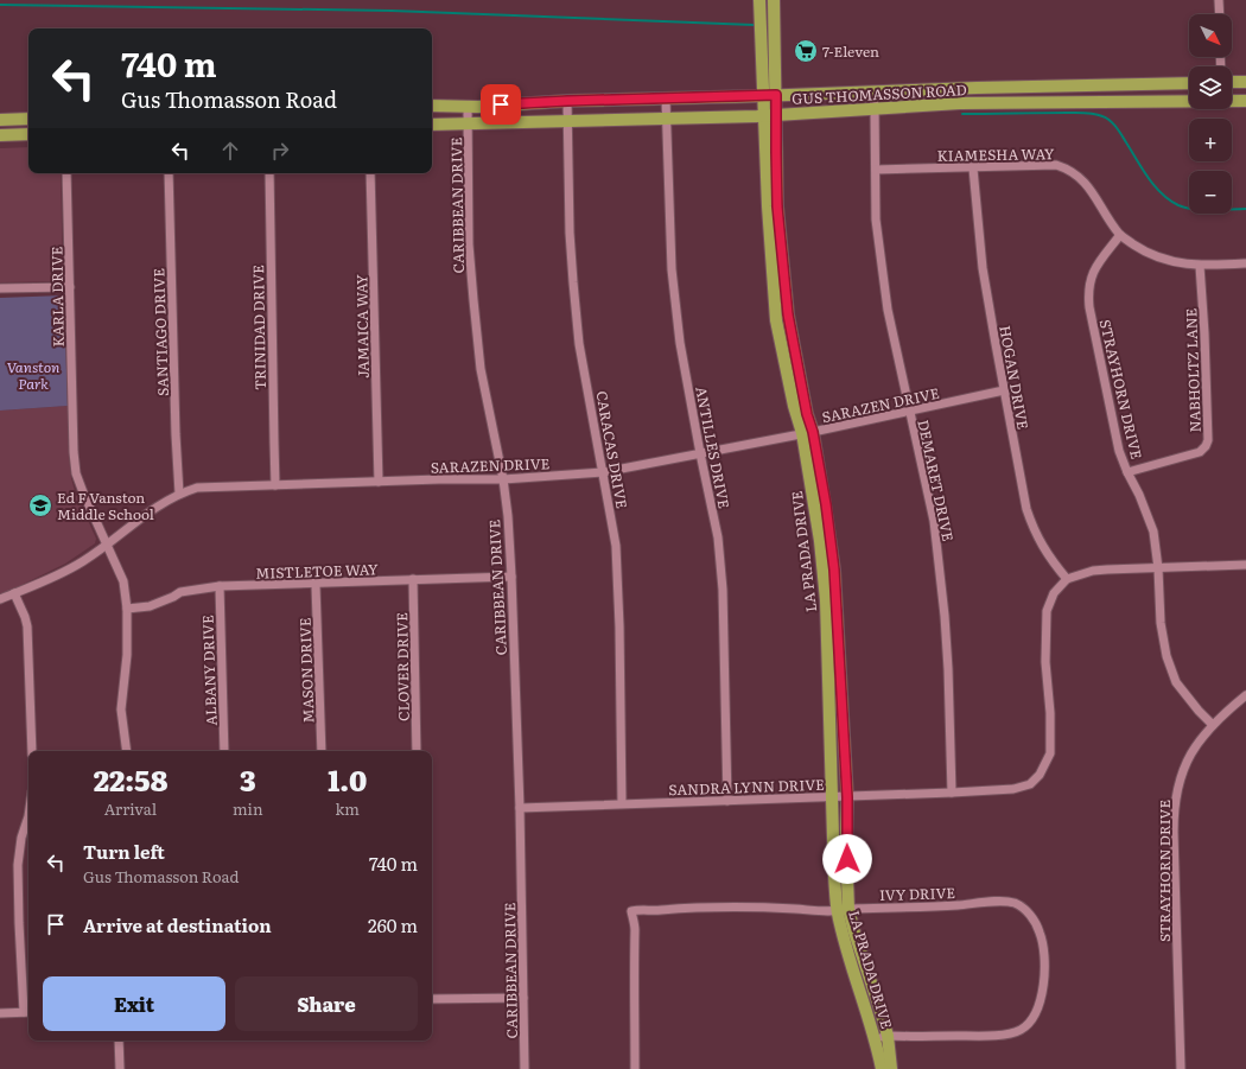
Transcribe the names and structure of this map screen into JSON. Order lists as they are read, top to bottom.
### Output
{
  "streets": {
    "main road": ["GUS THOMASSON ROAD", "LA PRADA DRIVE"],
    "street": [
      "KIAMESHA WAY",
      "CARIBBEAN DRIVE",
      "KARLA DRIVE",
      "JAMAICA WAY",
      "TRINIDAD DRIVE",
      "SANTIAGO DRIVE",
      "NABHOLTZ LANE",
      "HOGAN DRIVE",
      "STRAYHORN DRIVE",
      "SARAZEN DRIVE",
      "ANTILLES DRIVE",
      "CARACAS DRIVE",
      "DEMARET DRIVE",
      "MISTLETOE WAY",
      "CLOVER DRIVE",
      "ALBANY DRIVE",
      "MASON DRIVE",
      "SANDRA LYNN DRIVE",
      "IVY DRIVE"
    ]
  },
  "crossings": [
    ["GUS THOMASSON ROAD", "CARIBBEAN DRIVE"],
    ["GUS THOMASSON ROAD", "ANTILLES DRIVE"],
    ["GUS THOMASSON ROAD", "CARACAS DRIVE"],
    ["GUS THOMASSON ROAD", "DEMARET DRIVE"],
    ["GUS THOMASSON ROAD", "LA PRADA DRIVE"],
    ["KIAMESHA WAY", "NABHOLTZ LANE"],
    ["KIAMESHA WAY", "HOGAN DRIVE"],
    ["KIAMESHA WAY", "STRAYHORN DRIVE"],
    ["KIAMESHA WAY", "DEMARET DRIVE"],
    ["CARIBBEAN DRIVE", "SARAZEN DRIVE"],
    ["CARIBBEAN DRIVE", "MISTLETOE WAY"],
    ["CARIBBEAN DRIVE", "SANDRA LYNN DRIVE"],
    ["KARLA DRIVE", "SARAZEN DRIVE"],
    ["KARLA DRIVE", "MISTLETOE WAY"],
    ["JAMAICA WAY", "SARAZEN DRIVE"],
    ["TRINIDAD DRIVE", "SARAZEN DRIVE"],
    ["SANTIAGO DRIVE", "SARAZEN DRIVE"],
    ["NABHOLTZ LANE", "STRAYHORN DRIVE"],
    ["HOGAN DRIVE", "SARAZEN DRIVE"],
    ["HOGAN DRIVE", "SANDRA LYNN DRIVE"],
    ["SARAZEN DRIVE", "ANTILLES DRIVE"],
    ["SARAZEN DRIVE", "CARACAS DRIVE"],
    ["SARAZEN DRIVE", "DEMARET DRIVE"],
    ["SARAZEN DRIVE", "LA PRADA DRIVE"],
    ["ANTILLES DRIVE", "SANDRA LYNN DRIVE"],
    ["CARACAS DRIVE", "SANDRA LYNN DRIVE"],
    ["DEMARET DRIVE", "SANDRA LYNN DRIVE"],
    ["LA PRADA DRIVE", "SANDRA LYNN DRIVE"],
    ["LA PRADA DRIVE", "IVY DRIVE"],
    ["MISTLETOE WAY", "CLOVER DRIVE"],
    ["MISTLETOE WAY", "ALBANY DRIVE"],
    ["MISTLETOE WAY", "MASON DRIVE"]
  ],
  "parks": ["Vanston Park"],
  "places": {
    "supermarket": ["7-Eleven"],
    "school or university": ["Ed F Vanston Middle School"]
  },
  "north": "bottom right",
  "page": {
    "map_buttons": ["+", "−"],
    "turn": ["740 m", "Gus Thomasson Road"],
    "eta": [
      "22:58",
      "Arrival",
      "3",
      "min",
      "1.0",
      "km"
    ],
    "list": [
      {
        "name": "Turn left",
        "note": "Gus Thomasson Road",
        "value": "740 m"
      },
      {
        "name": "Arrive at destination",
        "value": "260 m"
      }
    ],
    "buttons": ["Exit", "Share"]
  }
}
